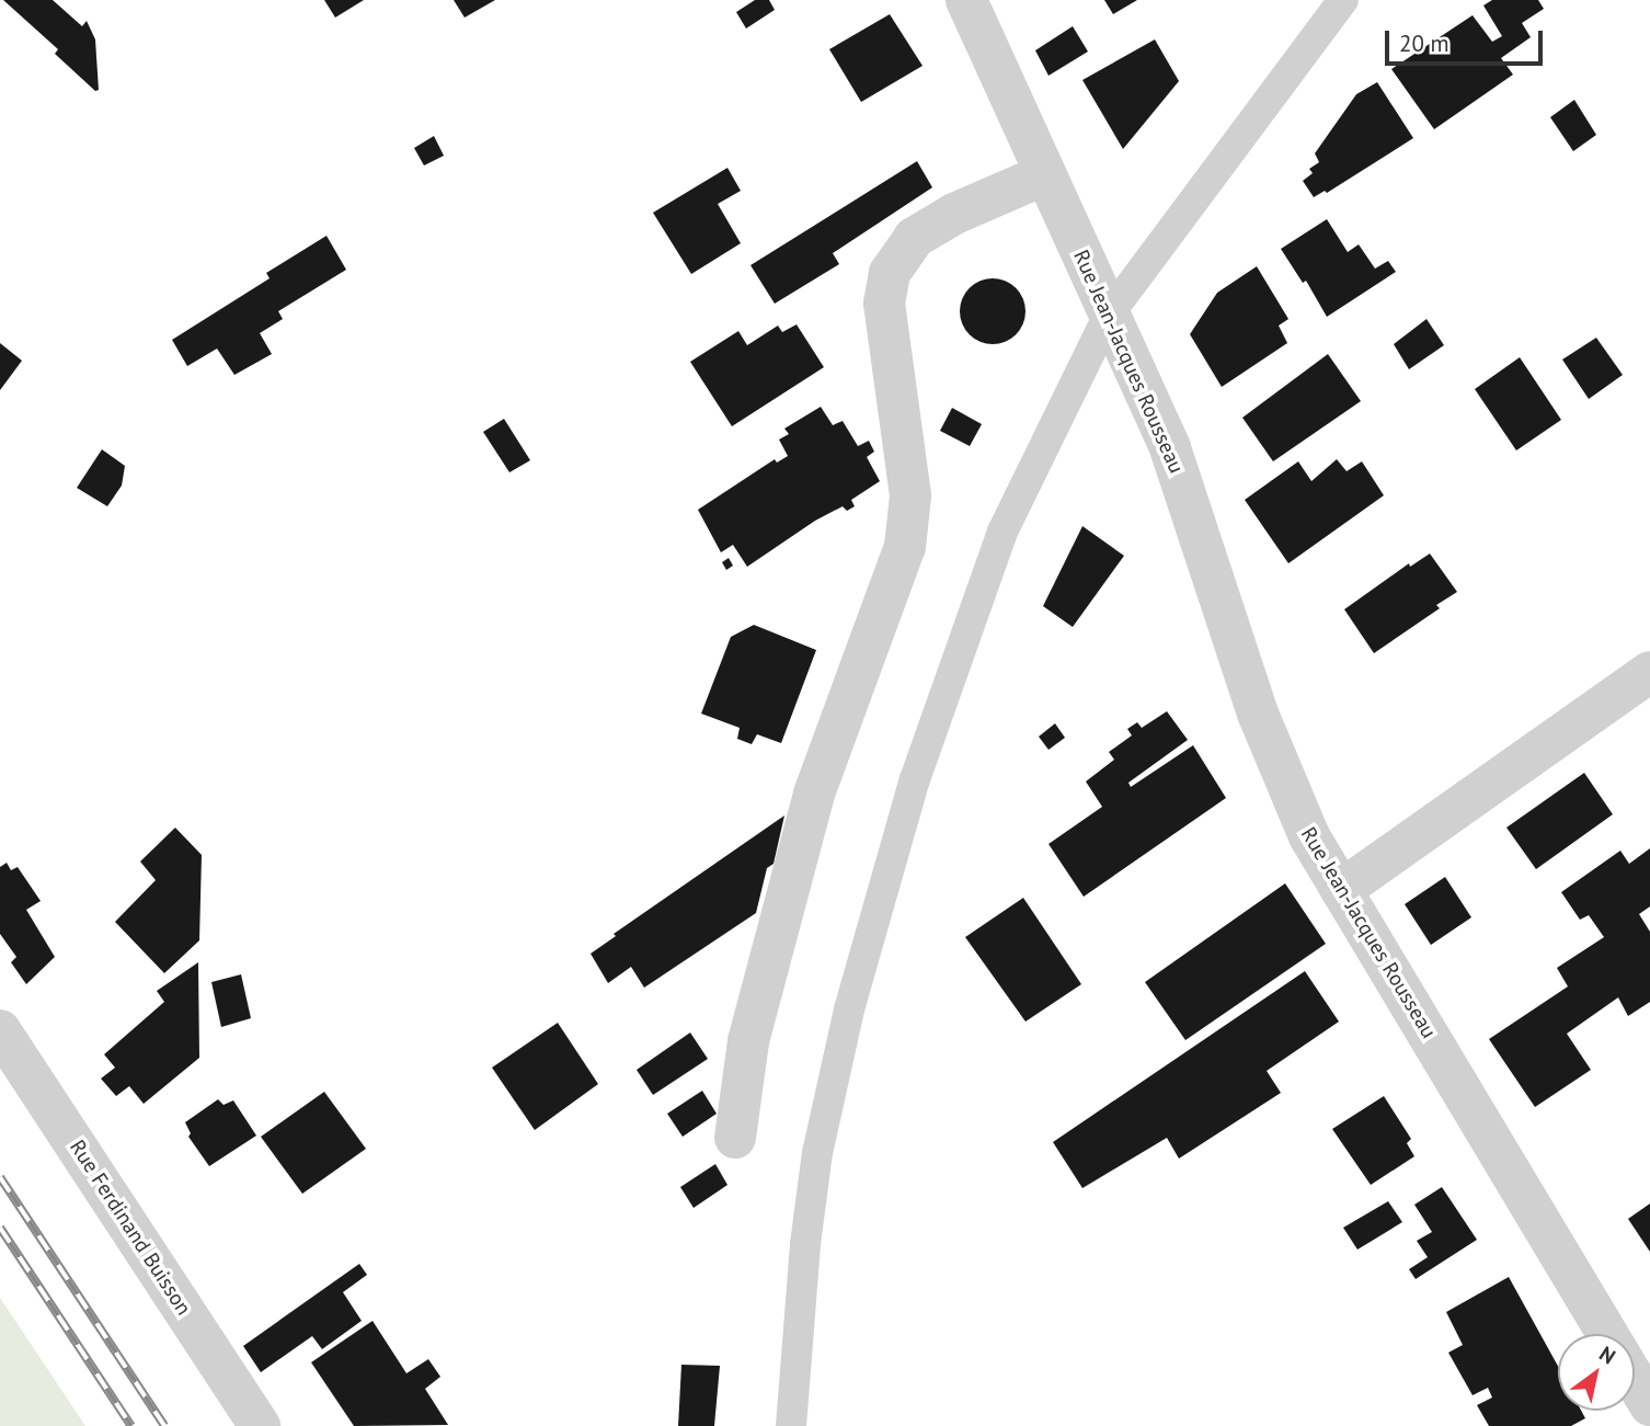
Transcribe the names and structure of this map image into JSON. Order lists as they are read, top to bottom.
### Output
{
  "streets": {
    "street": ["Rue Jean-Jacques Rousseau", "Rue Ferdinand Buisson"]
  },
  "scale_bar": "20 m",
  "north": "top right"
}
